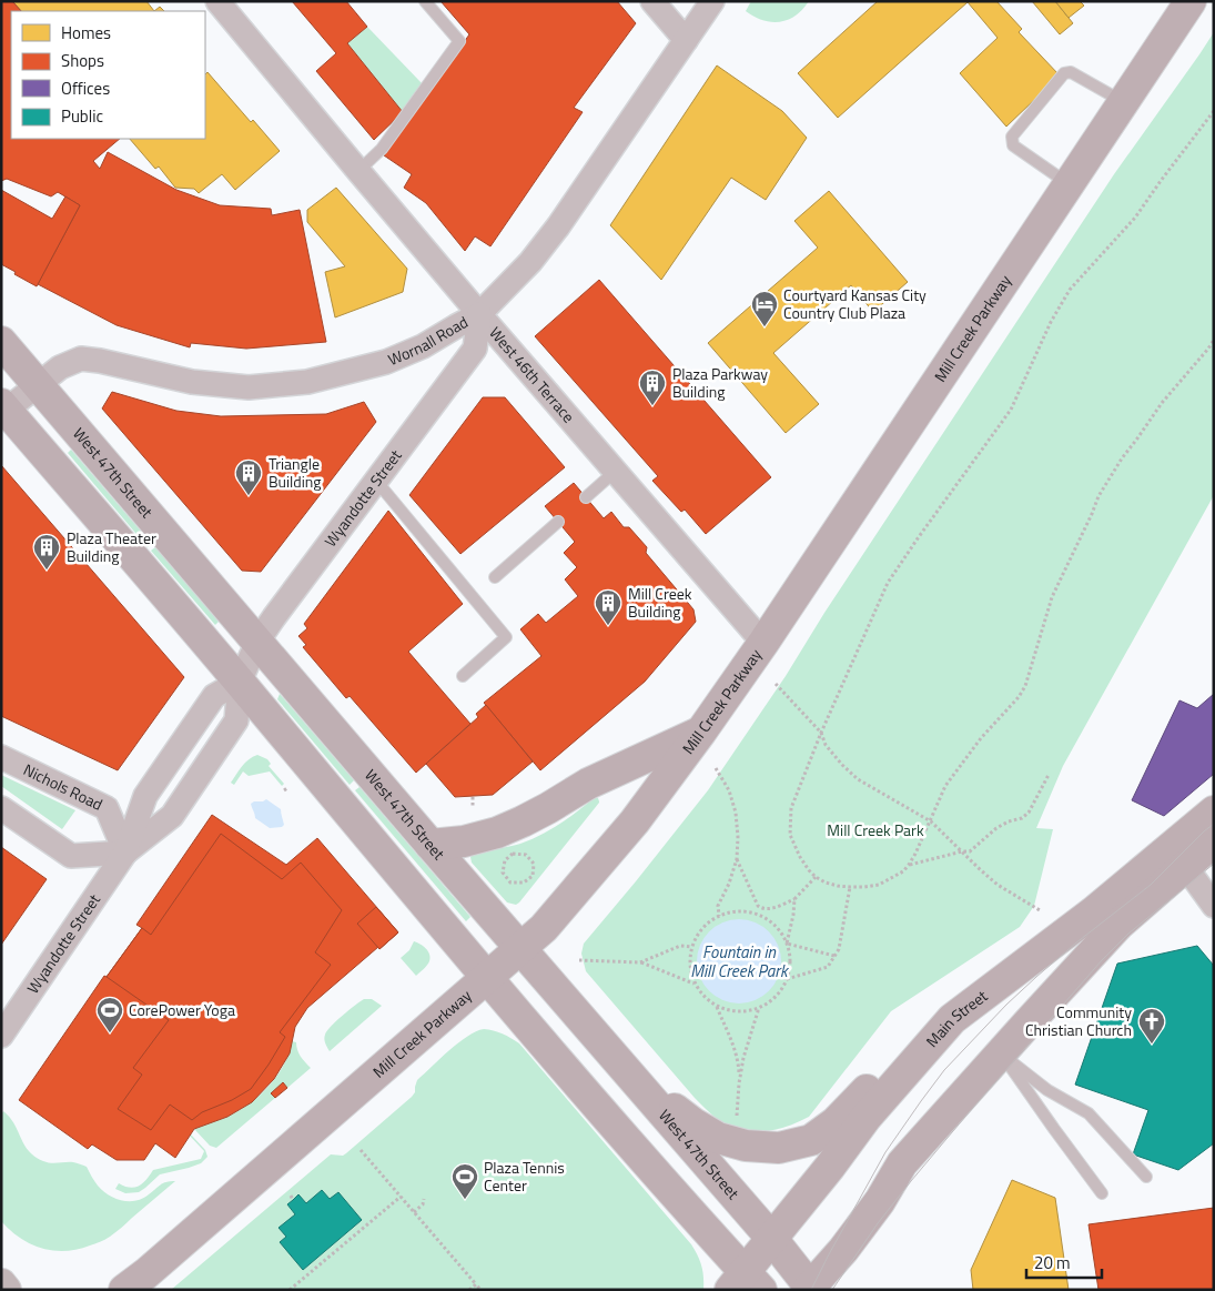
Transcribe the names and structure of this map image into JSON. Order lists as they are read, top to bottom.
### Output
{
  "streets": {
    "main road": ["Mill Creek Parkway", "West 47th Street", "Main Street"],
    "street": [
      "Wornall Road",
      "West 46th Terrace",
      "Wyandotte Street",
      "Nichols Road"
    ]
  },
  "crossings": [
    ["Mill Creek Parkway", "West 46th Terrace"],
    ["Mill Creek Parkway", "West 47th Street"],
    ["Wornall Road", "West 46th Terrace"],
    ["Wornall Road", "West 47th Street"],
    ["Wornall Road", "Wyandotte Street"],
    ["West 46th Terrace", "Wyandotte Street"],
    ["West 47th Street", "Wyandotte Street"],
    ["West 47th Street", "Main Street"],
    ["Wyandotte Street", "Nichols Road"]
  ],
  "water": ["Fountain in Mill Creek Park"],
  "parks": ["Mill Creek Park"],
  "places": {
    "hotel": ["Courtyard Kansas City Country Club Plaza"],
    "building": [
      "Plaza Parkway Building",
      "Triangle Building",
      "Plaza Theater Building",
      "Mill Creek Building"
    ],
    "sports": ["CorePower Yoga", "Plaza Tennis Center"],
    "church": ["Community Christian Church"]
  },
  "legend": [
    "Homes",
    "Shops",
    "Offices",
    "Public"
  ],
  "scale_bar": "20 m"
}
